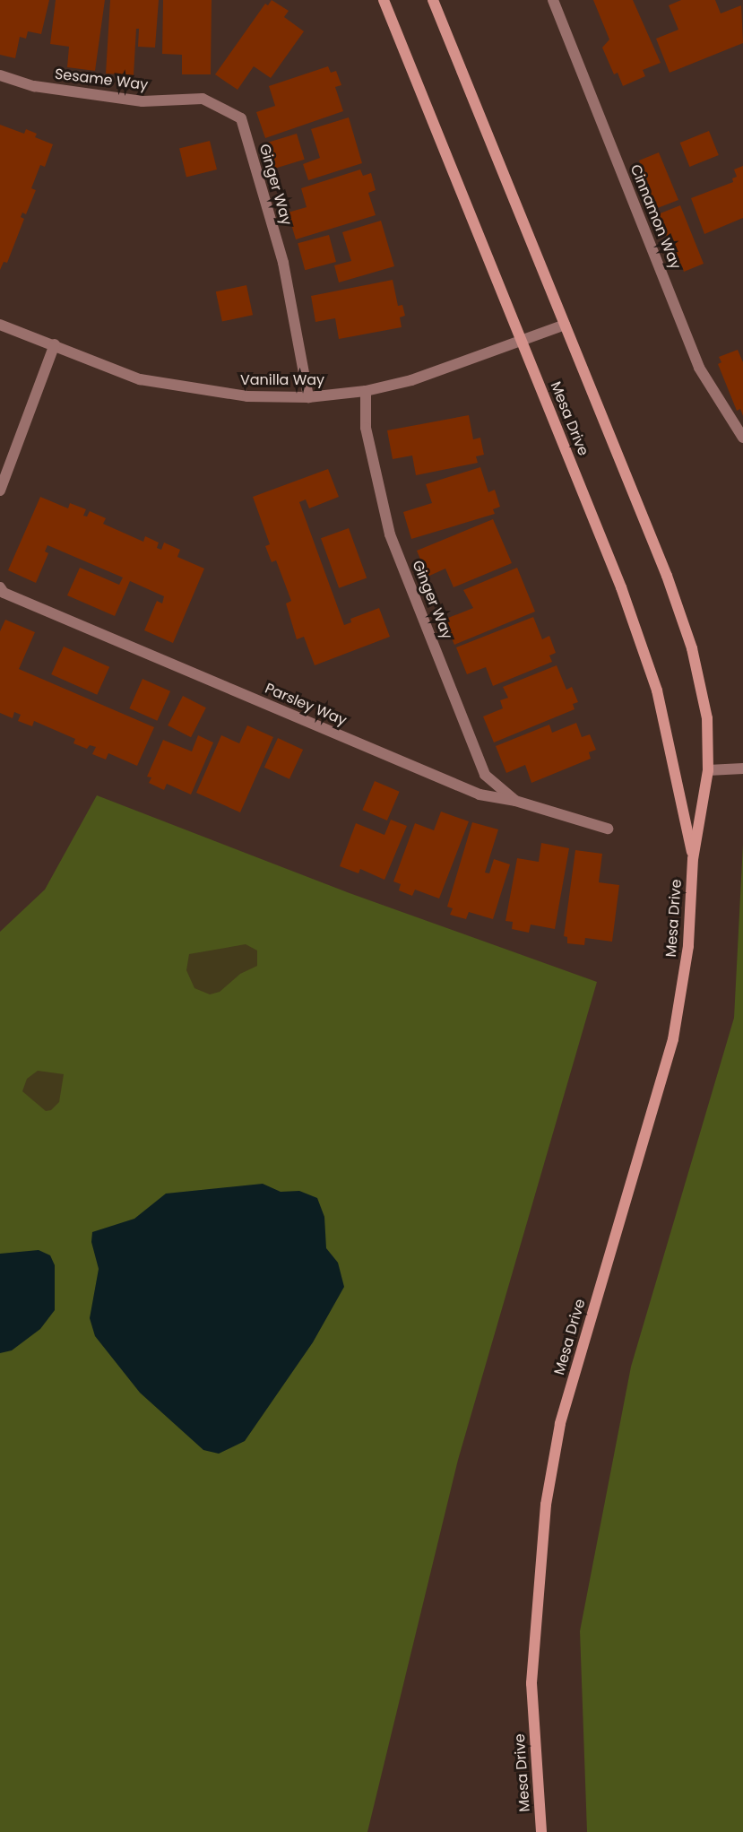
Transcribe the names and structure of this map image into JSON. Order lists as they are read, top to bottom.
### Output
{
  "streets": {
    "main road": ["Mesa Drive"],
    "street": [
      "Sesame Way",
      "Ginger Way",
      "Cinnamon Way",
      "Vanilla Way",
      "Parsley Way"
    ]
  },
  "crossings": [
    ["Sesame Way", "Ginger Way"],
    ["Ginger Way", "Vanilla Way"],
    ["Ginger Way", "Parsley Way"],
    ["Vanilla Way", "Mesa Drive"]
  ]
}
